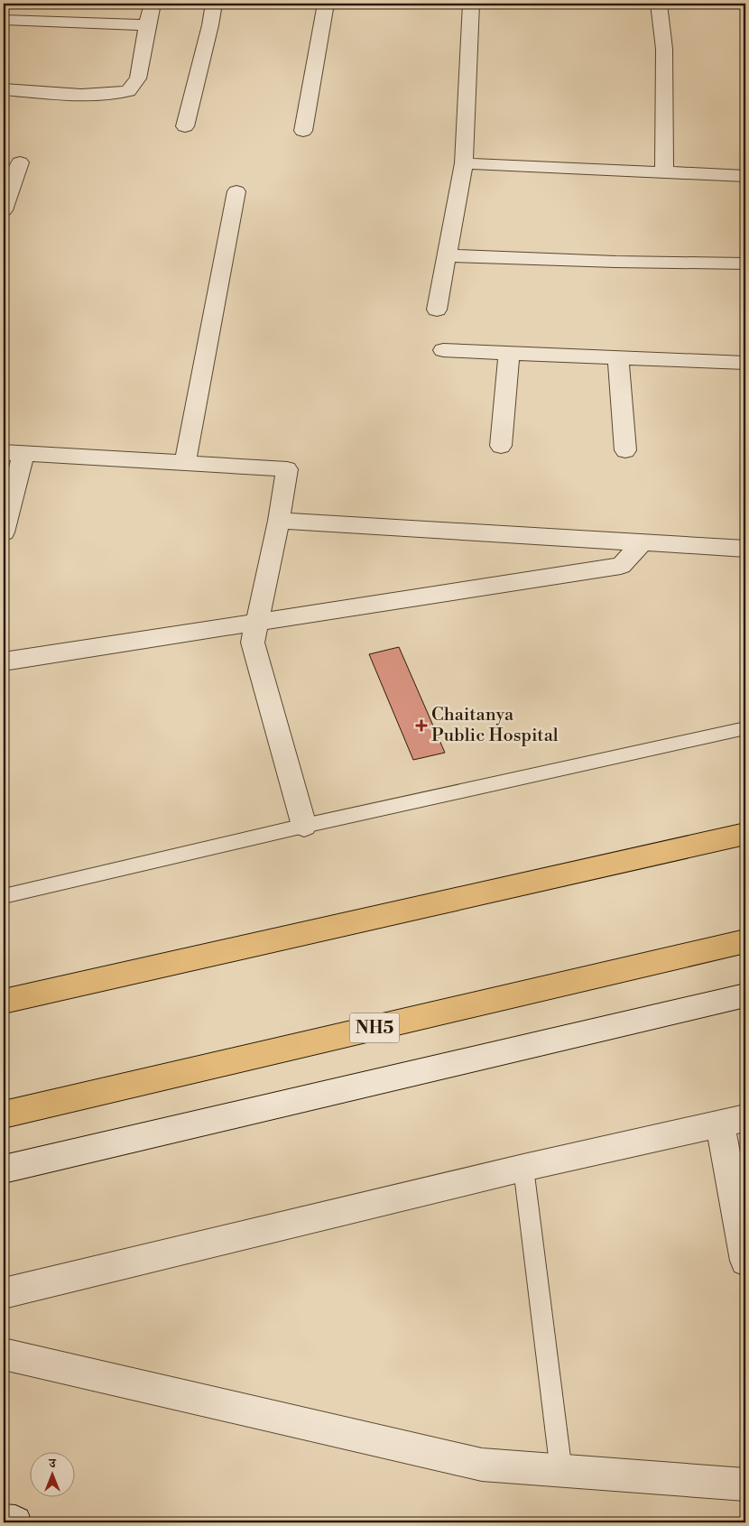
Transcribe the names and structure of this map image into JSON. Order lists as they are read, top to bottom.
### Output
{
  "streets": {
    "highway": ["NH5"]
  },
  "places": {
    "health": ["Chaitanya Public Hospital"]
  },
  "north": "top"
}
